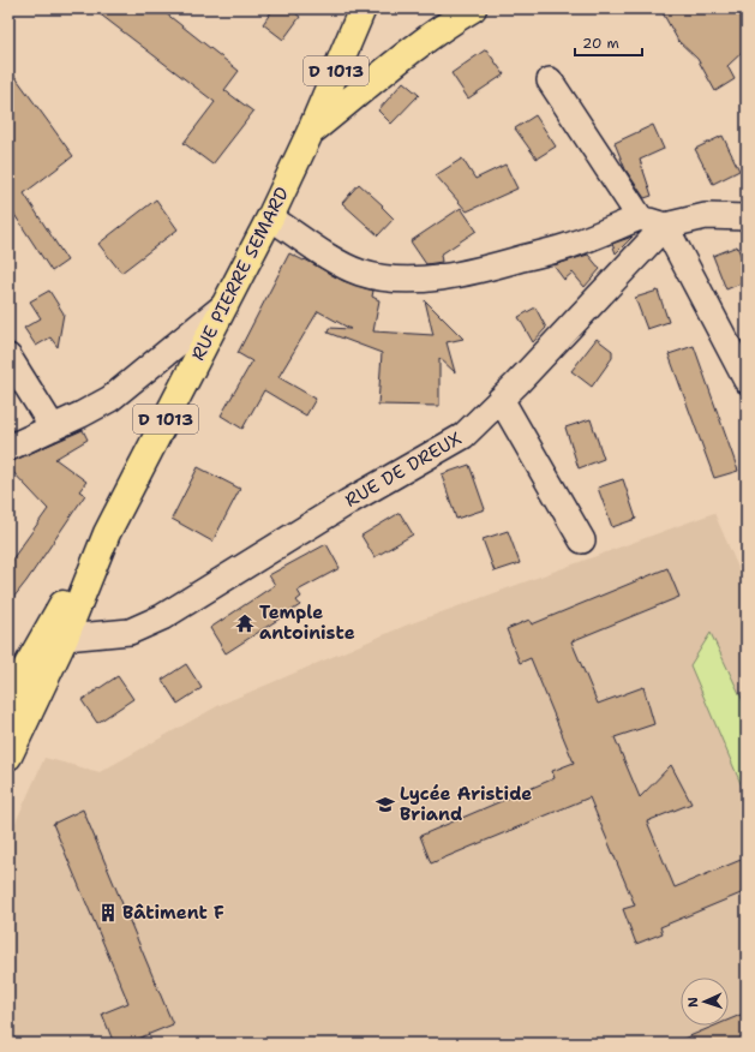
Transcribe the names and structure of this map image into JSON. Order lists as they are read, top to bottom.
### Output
{
  "streets": {
    "main road": ["D 1013", "RUE PIERRE SEMARD"],
    "street": ["RUE DE DREUX"]
  },
  "crossings": [
    ["RUE PIERRE SEMARD", "RUE DE DREUX"]
  ],
  "places": {
    "temple": ["Temple antoiniste"],
    "school or university": ["Lycée Aristide Briand"],
    "building": ["Bâtiment F"]
  },
  "scale_bar": "20 m",
  "north": "left"
}
